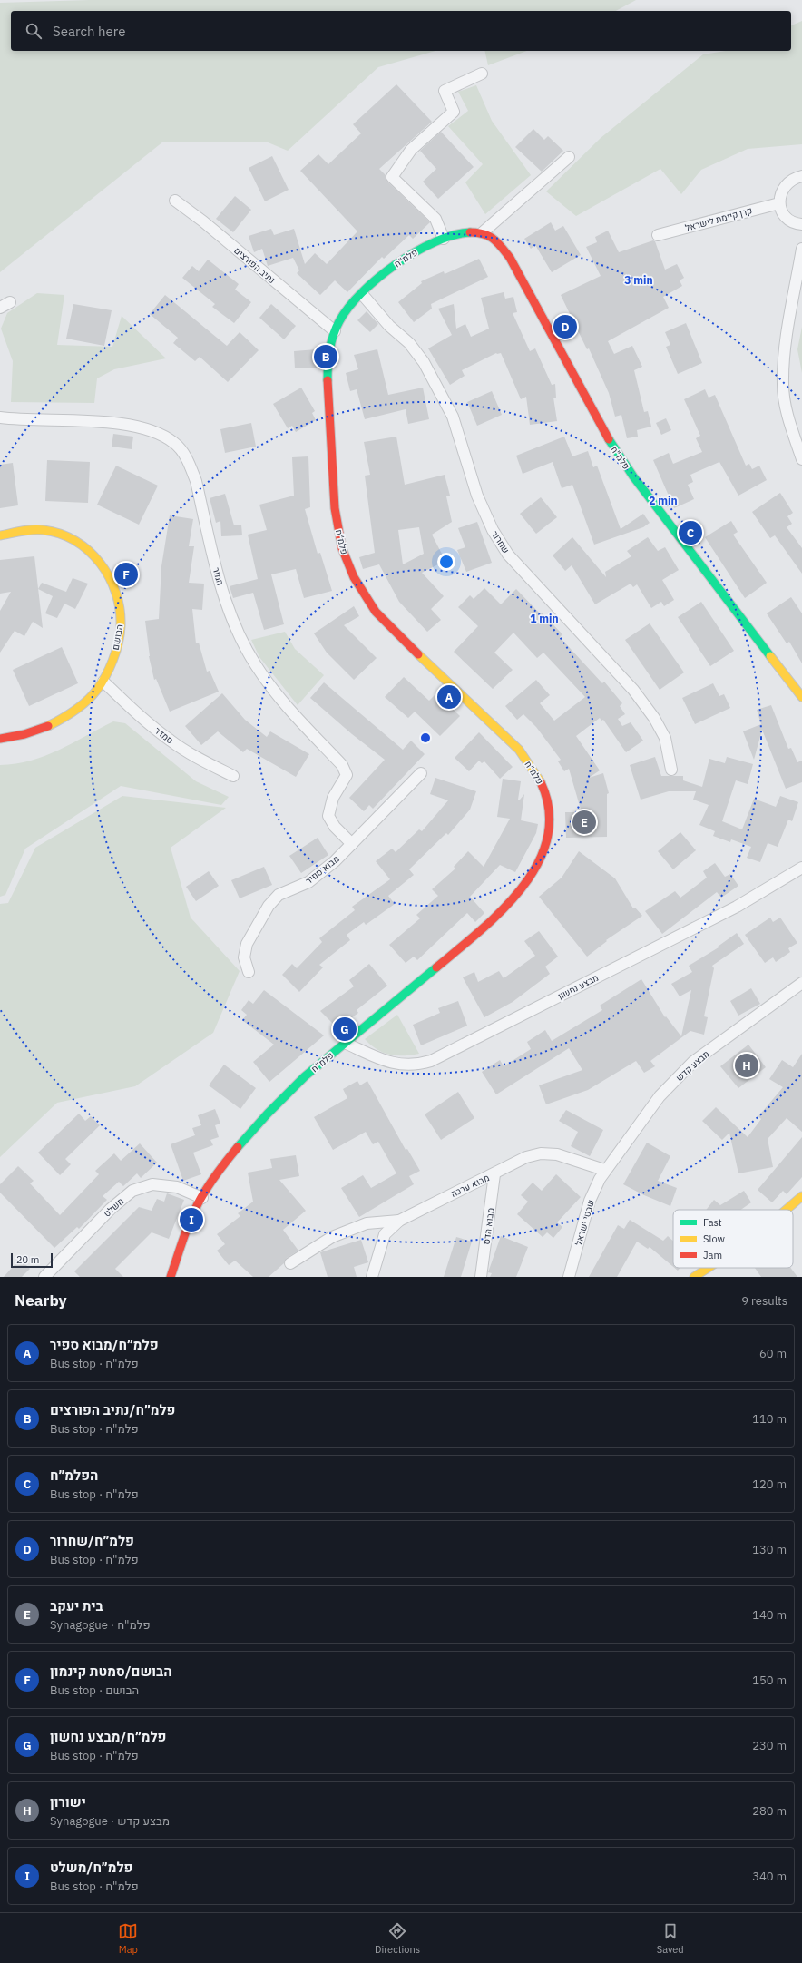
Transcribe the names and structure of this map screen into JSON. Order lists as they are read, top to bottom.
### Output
{
  "streets": {
    "street": [
      "קרן קיימת לישראל",
      "פלמ\"ח",
      "נתיב הפורצים",
      "שחרור",
      "המור",
      "הבושם",
      "סמדר",
      "מבוא ספיר",
      "מבצע נחשון",
      "מבצע קדש",
      "מבוא ערבה",
      "משלט",
      "שבטי ישראל",
      "מבוא הדס"
    ]
  },
  "crossings": [
    ["פלמ\"ח", "נתיב הפורצים"],
    ["פלמ\"ח", "שחרור"],
    ["פלמ\"ח", "מבצע נחשון"],
    ["פלמ\"ח", "משלט"],
    ["המור", "מבוא ספיר"],
    ["הבושם", "סמדר"],
    ["מבצע קדש", "מבוא ערבה"],
    ["מבצע קדש", "שבטי ישראל"],
    ["מבוא ערבה", "שבטי ישראל"],
    ["מבוא ערבה", "מבוא הדס"]
  ],
  "legend": ["Fast", "Slow", "Jam"],
  "scale_bar": "20 m",
  "page": {
    "search": "Search here",
    "pins": [
      "D",
      "B",
      "C",
      "F",
      "A",
      "E",
      "G",
      "H",
      "I"
    ],
    "scale": "20 m",
    "heading": ["Nearby", "9 results"],
    "list": [
      {
        "mark": "A",
        "name": "פלמ״ח/מבוא ספיר",
        "note": "Bus stop · פלמ\"ח",
        "value": "60 m"
      },
      {
        "mark": "B",
        "name": "פלמ״ח/נתיב הפורצים",
        "note": "Bus stop · פלמ\"ח",
        "value": "110 m"
      },
      {
        "mark": "C",
        "name": "הפלמ״ח",
        "note": "Bus stop · פלמ\"ח",
        "value": "120 m"
      },
      {
        "mark": "D",
        "name": "פלמ״ח/שחרור",
        "note": "Bus stop · פלמ\"ח",
        "value": "130 m"
      },
      {
        "mark": "E",
        "name": "בית יעקב",
        "note": "Synagogue · פלמ\"ח",
        "value": "140 m"
      },
      {
        "mark": "F",
        "name": "הבושם/סמטת קינמון",
        "note": "Bus stop · הבושם",
        "value": "150 m"
      },
      {
        "mark": "G",
        "name": "פלמ״ח/מבצע נחשון",
        "note": "Bus stop · פלמ\"ח",
        "value": "230 m"
      },
      {
        "mark": "H",
        "name": "ישורון",
        "note": "Synagogue · מבצע קדש",
        "value": "280 m"
      },
      {
        "mark": "I",
        "name": "פלמ״ח/משלט",
        "note": "Bus stop · פלמ\"ח",
        "value": "340 m"
      }
    ],
    "nav": ["Map", "Directions", "Saved"]
  },
  "rings": ["3 min", "2 min", "1 min"]
}
